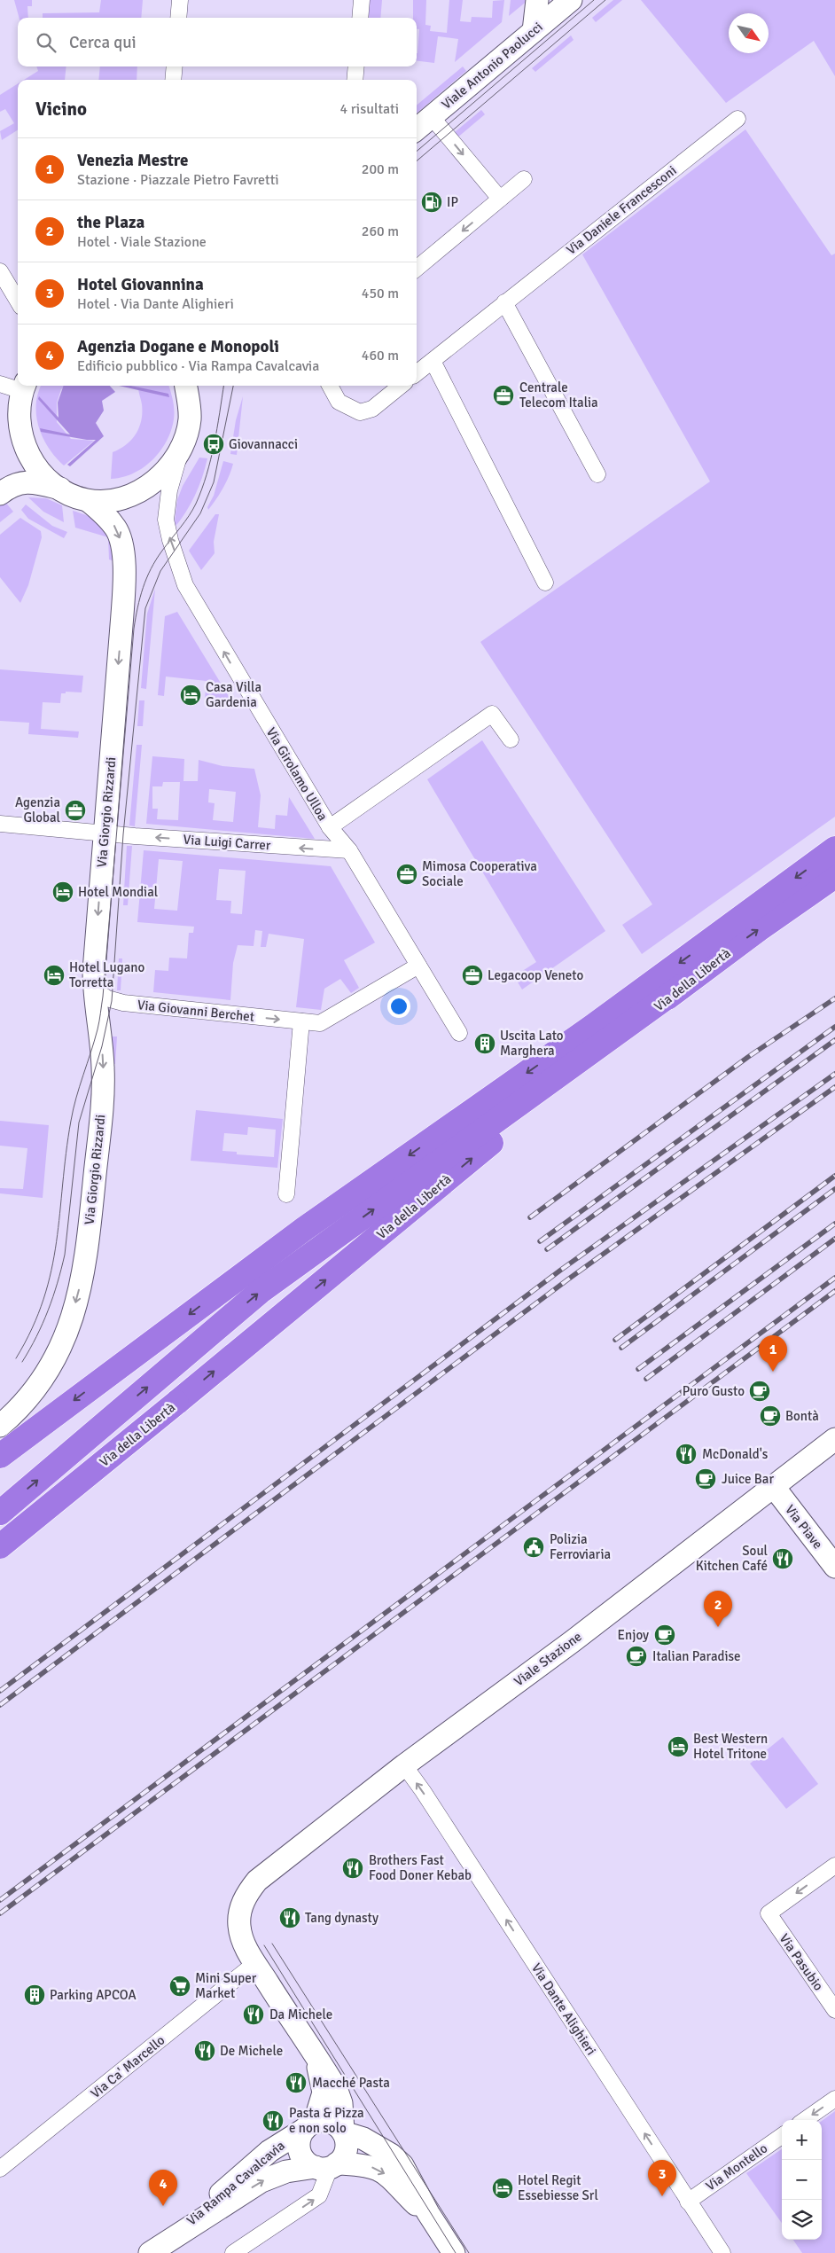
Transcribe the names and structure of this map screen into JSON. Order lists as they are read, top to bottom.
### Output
{
  "streets": {
    "highway": ["Via della Libertà"],
    "street": [
      "Viale Antonio Paolucci",
      "Via Daniele Francesconi",
      "Via Girolamo Ulloa",
      "Via Giorgio Rizzardi",
      "Via Luigi Carrer",
      "Via Giovanni Berchet",
      "Via Piave",
      "Viale Stazione",
      "Via Pasubio",
      "Via Dante Alighieri",
      "Via Ca' Marcello",
      "Via Montello",
      "Via Rampa Cavalcavia"
    ]
  },
  "crossings": [
    ["Via Girolamo Ulloa", "Via Luigi Carrer"],
    ["Via Girolamo Ulloa", "Via Giovanni Berchet"],
    ["Via Giorgio Rizzardi", "Via Luigi Carrer"],
    ["Via Giorgio Rizzardi", "Via Giovanni Berchet"],
    ["Via Piave", "Viale Stazione"],
    ["Viale Stazione", "Via Dante Alighieri"],
    ["Viale Stazione", "Via Ca' Marcello"],
    ["Via Dante Alighieri", "Via Montello"]
  ],
  "one_way": [
    "Via Girolamo Ulloa",
    "Via Giorgio Rizzardi",
    "Via Luigi Carrer",
    "Via Giovanni Berchet",
    "Via Dante Alighieri",
    "Via Rampa Cavalcavia"
  ],
  "places": {
    "fuel station": ["IP"],
    "office": [
      "Centrale Telecom Italia",
      "Agenzia Global",
      "Mimosa Cooperativa Sociale",
      "Legacoop Veneto"
    ],
    "bus stop": ["Giovannacci"],
    "hotel": [
      "Casa Villa Gardenia",
      "Hotel Mondial",
      "Hotel Lugano Torretta",
      "Best Western Hotel Tritone",
      "Hotel Regit Essebiesse Srl"
    ],
    "building": ["Uscita Lato Marghera", "Parking APCOA"],
    "cafe": [
      "Puro Gusto",
      "Bontà",
      "Juice Bar",
      "Enjoy",
      "Italian Paradise"
    ],
    "restaurant": [
      "McDonald's",
      "Soul Kitchen Café",
      "Brothers Fast Food Doner Kebab",
      "Tang dynasty",
      "Da Michele",
      "De Michele",
      "Macché Pasta",
      "Pasta & Pizza e non solo"
    ],
    "public building": ["Polizia Ferroviaria"],
    "supermarket": ["Mini Super Market"]
  },
  "north": "bottom right",
  "page": {
    "search": "Cerca qui",
    "heading": ["Vicino", "4 risultati"],
    "list": [
      {
        "mark": "1",
        "name": "Venezia Mestre",
        "note": "Stazione · Piazzale Pietro Favretti",
        "value": "200 m"
      },
      {
        "mark": "2",
        "name": "the Plaza",
        "note": "Hotel · Viale Stazione",
        "value": "260 m"
      },
      {
        "mark": "3",
        "name": "Hotel Giovannina",
        "note": "Hotel · Via Dante Alighieri",
        "value": "450 m"
      },
      {
        "mark": "4",
        "name": "Agenzia Dogane e Monopoli",
        "note": "Edificio pubblico · Via Rampa Cavalcavia",
        "value": "460 m"
      }
    ],
    "pins": [
      "1",
      "2",
      "3",
      "4"
    ],
    "map_buttons": ["+", "−"]
  }
}
